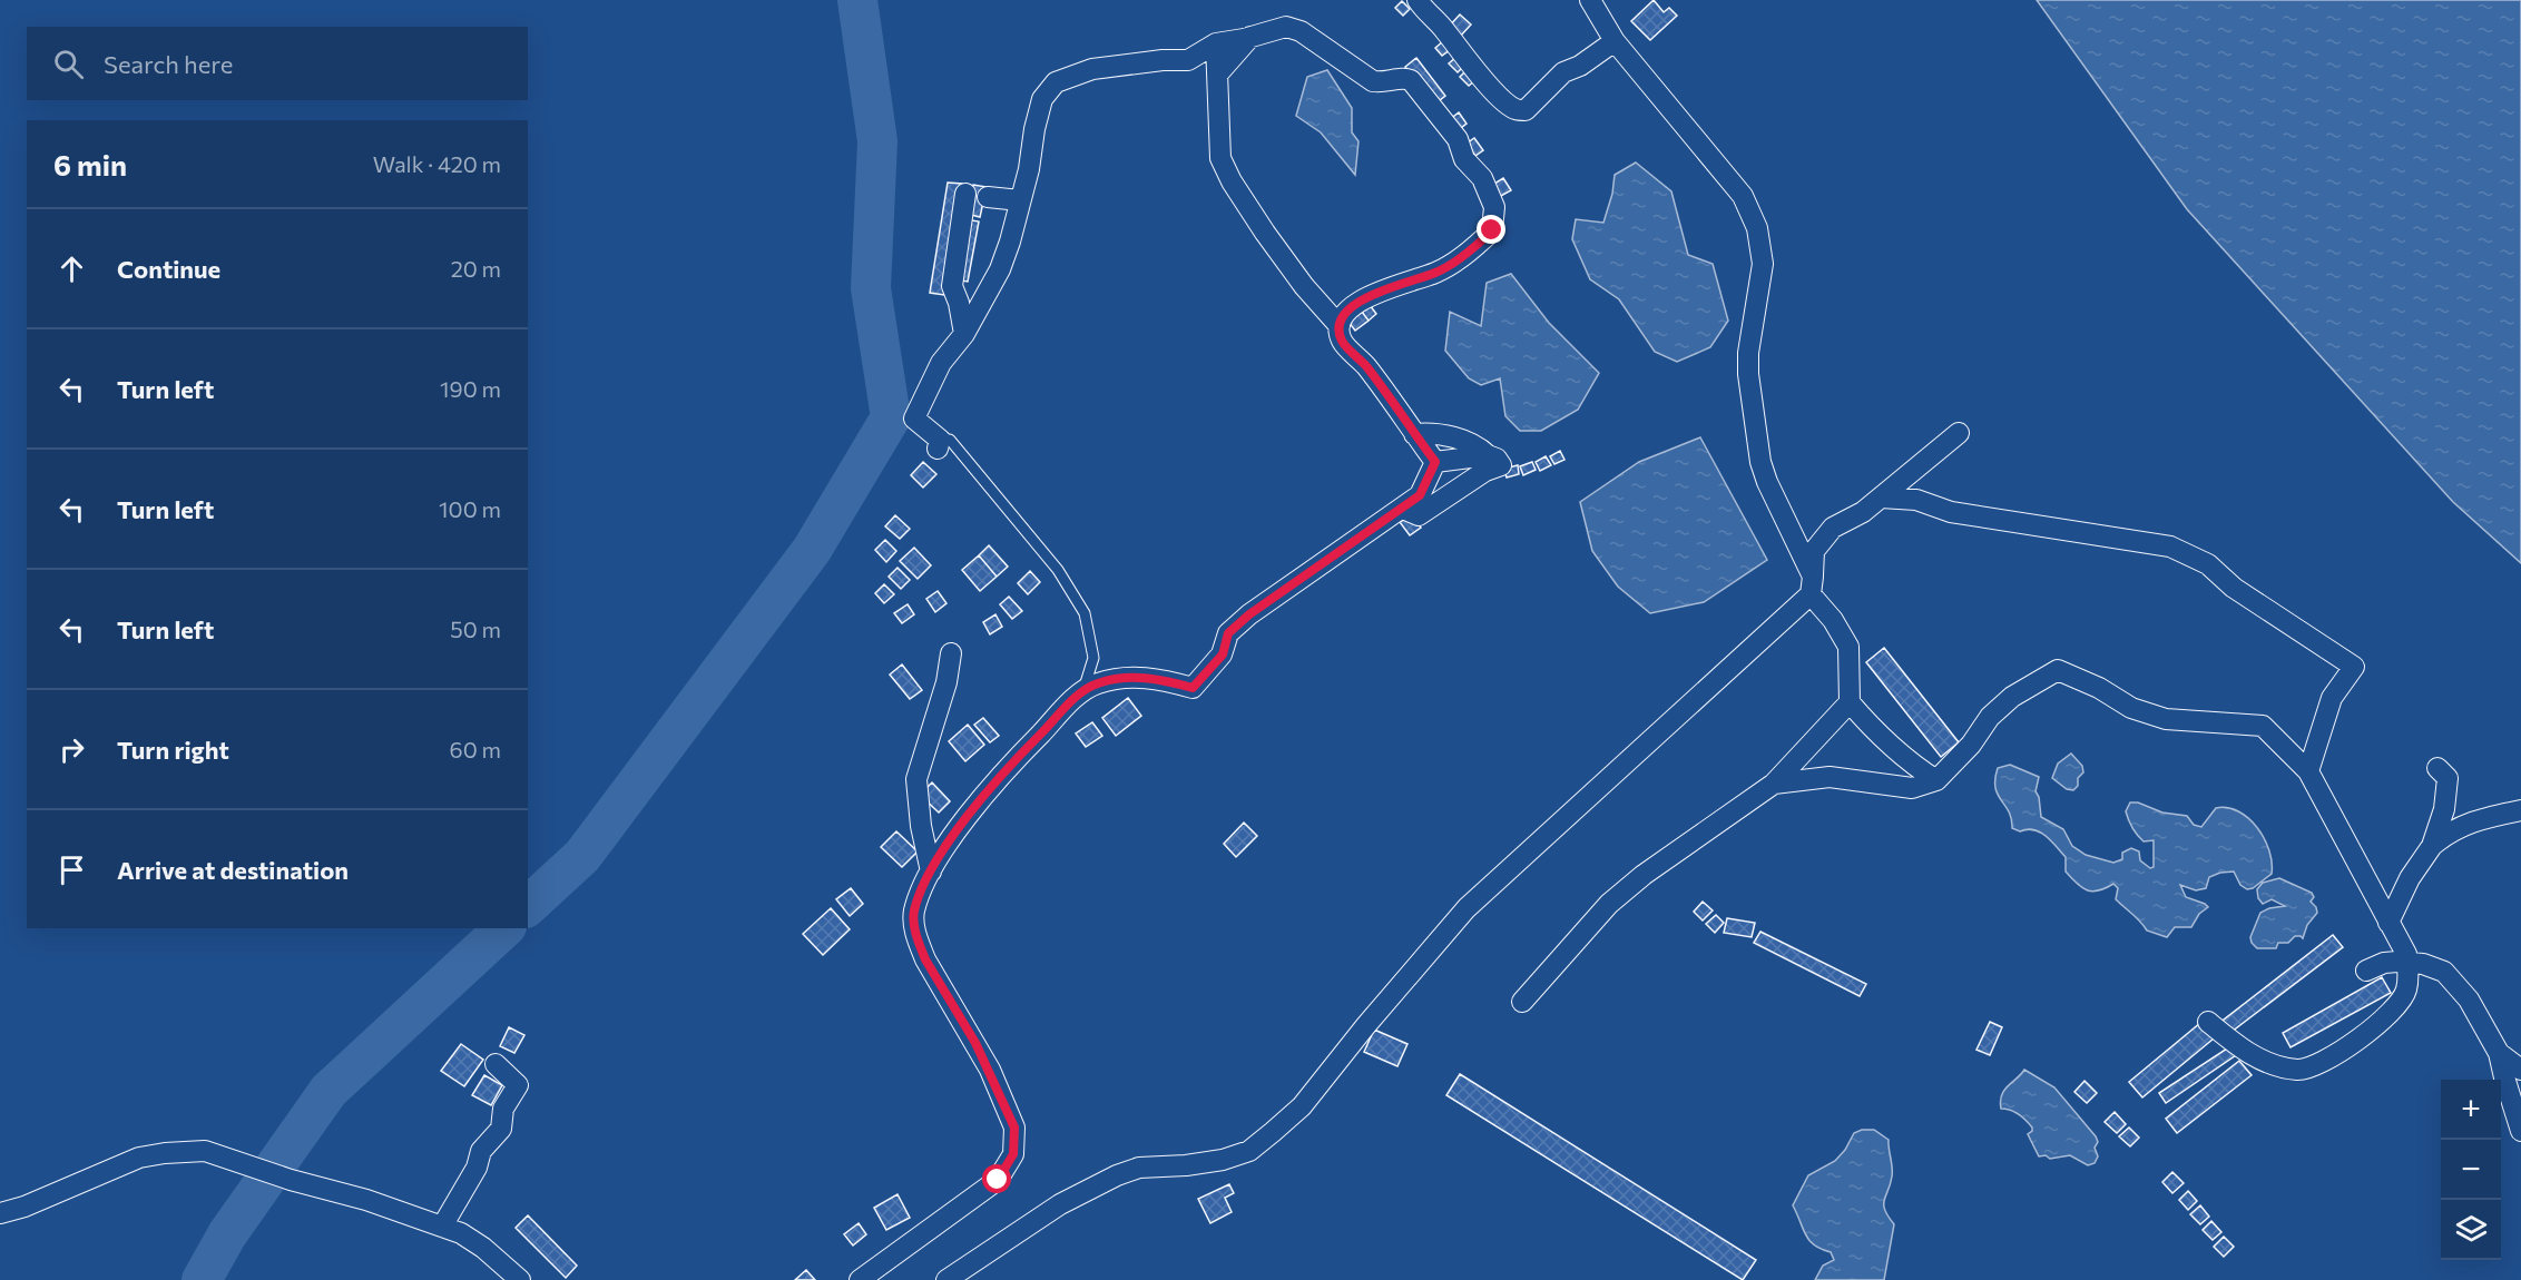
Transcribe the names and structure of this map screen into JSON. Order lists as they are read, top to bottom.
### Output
{
  "page": {
    "search": "Search here",
    "heading": ["6 min", "Walk · 420 m"],
    "list": [
      ["Continue", "20 m"],
      ["Turn left", "190 m"],
      ["Turn left", "100 m"],
      ["Turn left", "50 m"],
      ["Turn right", "60 m"],
      "Arrive at destination"
    ],
    "map_buttons": ["+", "−"]
  }
}
